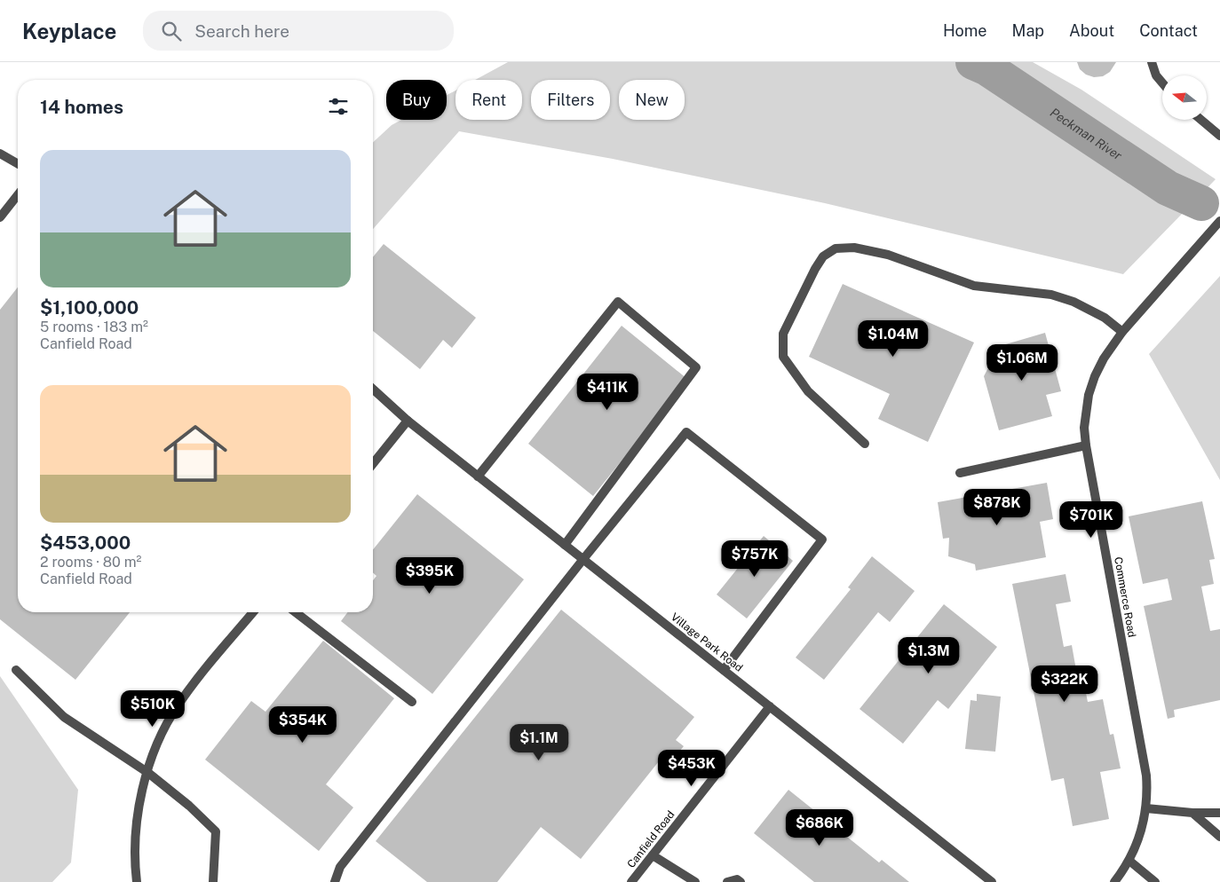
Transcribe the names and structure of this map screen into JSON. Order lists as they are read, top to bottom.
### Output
{
  "streets": {
    "street": ["Commerce Road", "Village Park Road", "Canfield Road"]
  },
  "crossings": [
    ["Village Park Road", "Canfield Road"]
  ],
  "water": ["Peckman River"],
  "north": "left",
  "page": {
    "header": "Keyplace",
    "search": "Search here",
    "nav": [
      "Home",
      "Map",
      "About",
      "Contact"
    ],
    "chip": [
      "Buy",
      "Rent",
      "Filters",
      "New"
    ],
    "heading": "14 homes",
    "list": [
      {
        "name": "$1,100,000",
        "note": "5 rooms · 183 m² · Canfield Road"
      },
      {
        "name": "$453,000",
        "note": "2 rooms · 80 m² · Canfield Road"
      }
    ],
    "price": [
      "$1.04M",
      "$1.06M",
      "$411K",
      "$878K",
      "$701K",
      "$757K",
      "$395K",
      "$1.3M",
      "$322K",
      "$510K",
      "$354K",
      "$1.1M",
      "$453K",
      "$686K"
    ]
  }
}
